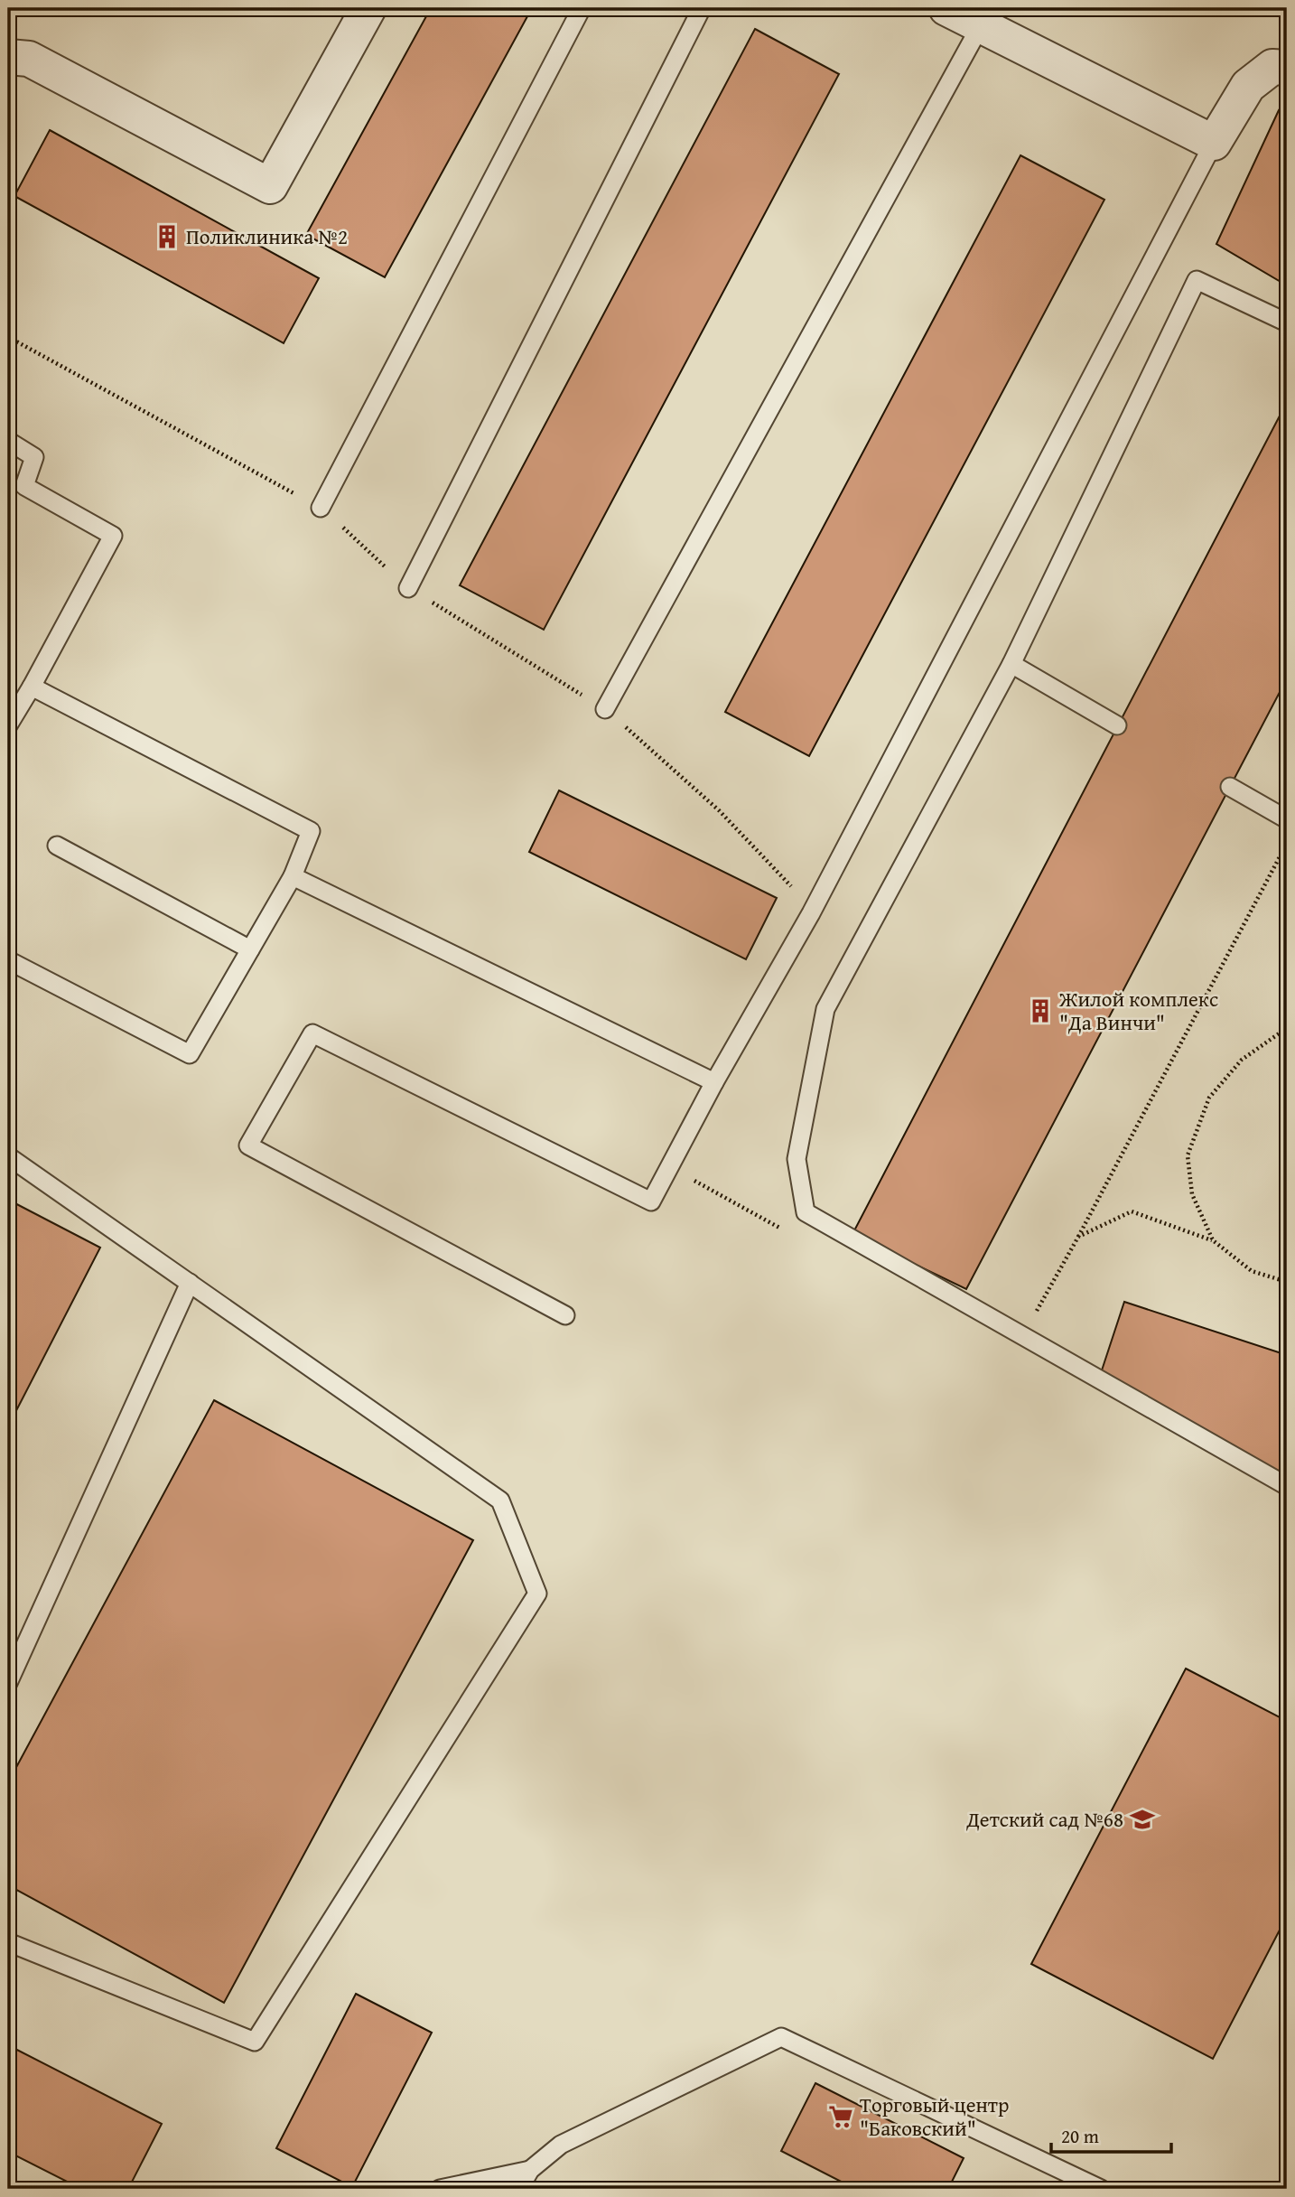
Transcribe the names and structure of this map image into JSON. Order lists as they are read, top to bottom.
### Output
{
  "places": {
    "building": ["Поликлиника №2", "Жилой комплекс \"Да Винчи\""],
    "school or university": ["Детский сад №68"],
    "supermarket": ["Торговый центр \"Баковский\""]
  },
  "scale_bar": "20 m"
}
